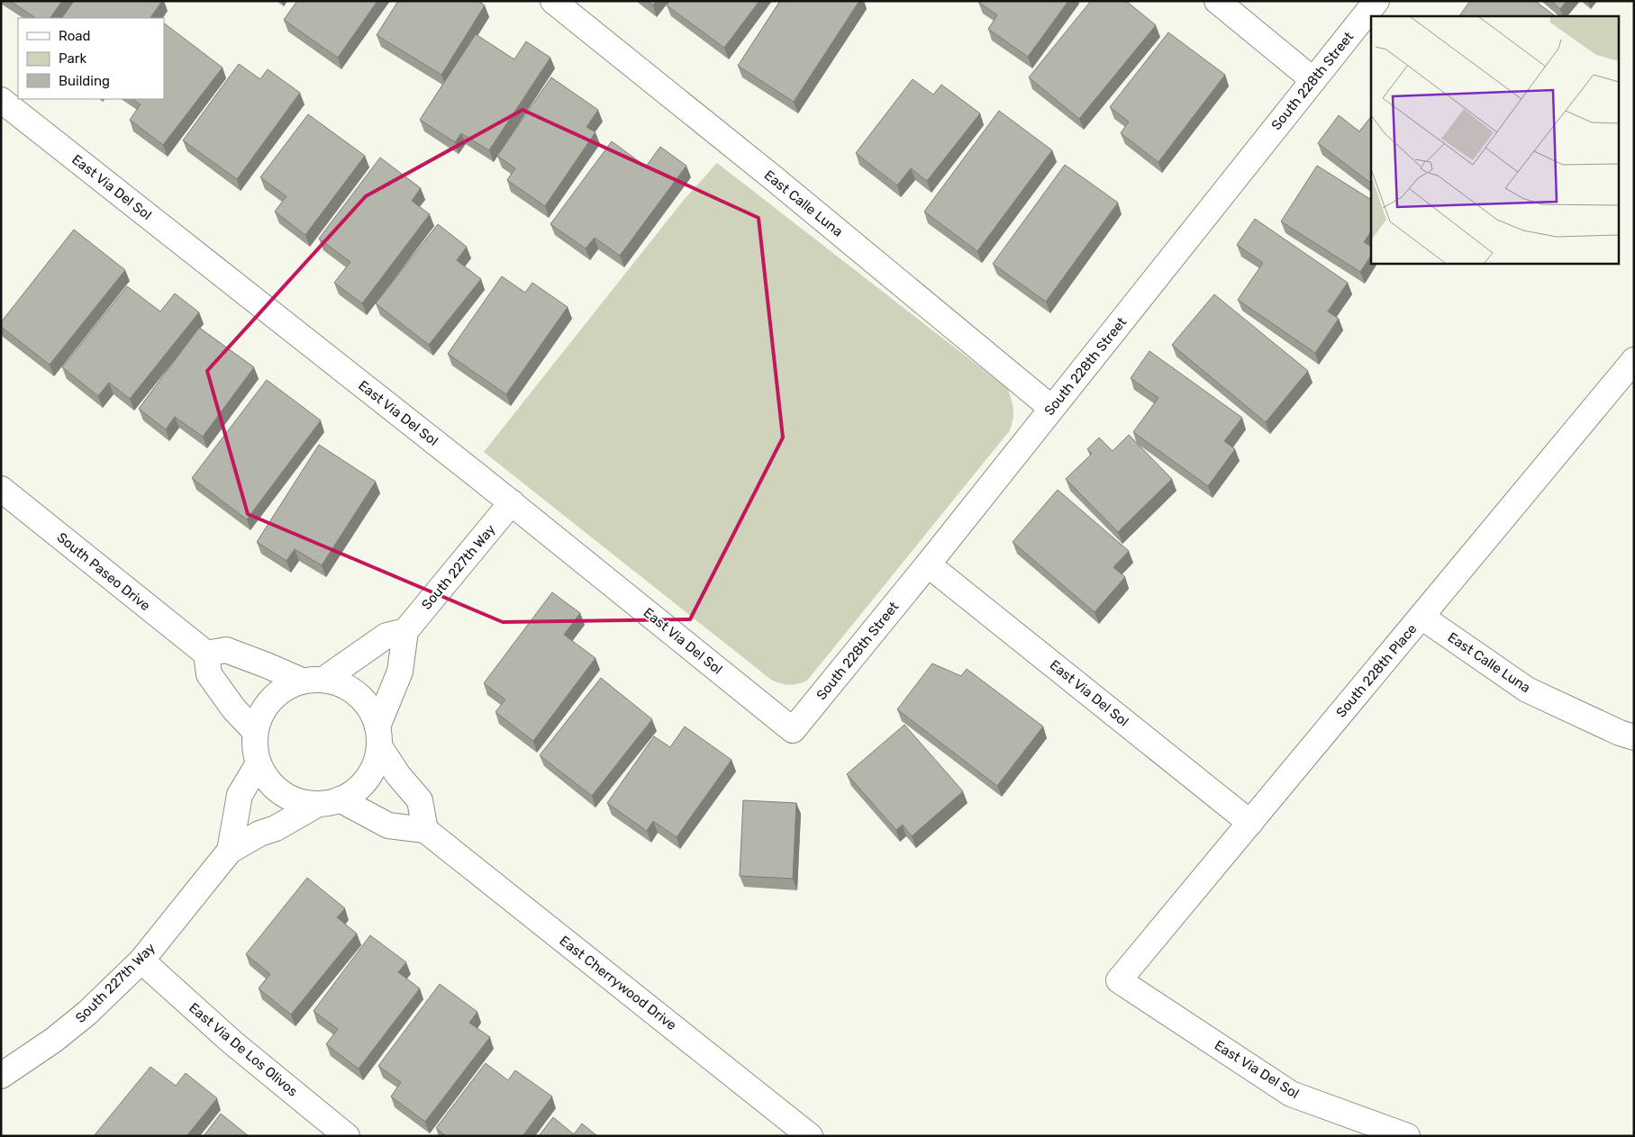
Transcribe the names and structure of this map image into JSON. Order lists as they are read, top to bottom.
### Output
{
  "streets": {
    "street": [
      "South 228th Street",
      "East Via Del Sol",
      "East Calle Luna",
      "South 227th Way",
      "South Paseo Drive",
      "South 228th Place",
      "East Cherrywood Drive",
      "East Via De Los Olivos"
    ]
  },
  "crossings": [
    ["South 228th Street", "East Via Del Sol"],
    ["South 228th Street", "East Calle Luna"],
    ["East Via Del Sol", "South 227th Way"],
    ["East Via Del Sol", "South 228th Place"],
    ["East Calle Luna", "South 228th Place"],
    ["South 227th Way", "East Via De Los Olivos"]
  ],
  "legend": ["Road", "Park", "Building"]
}
